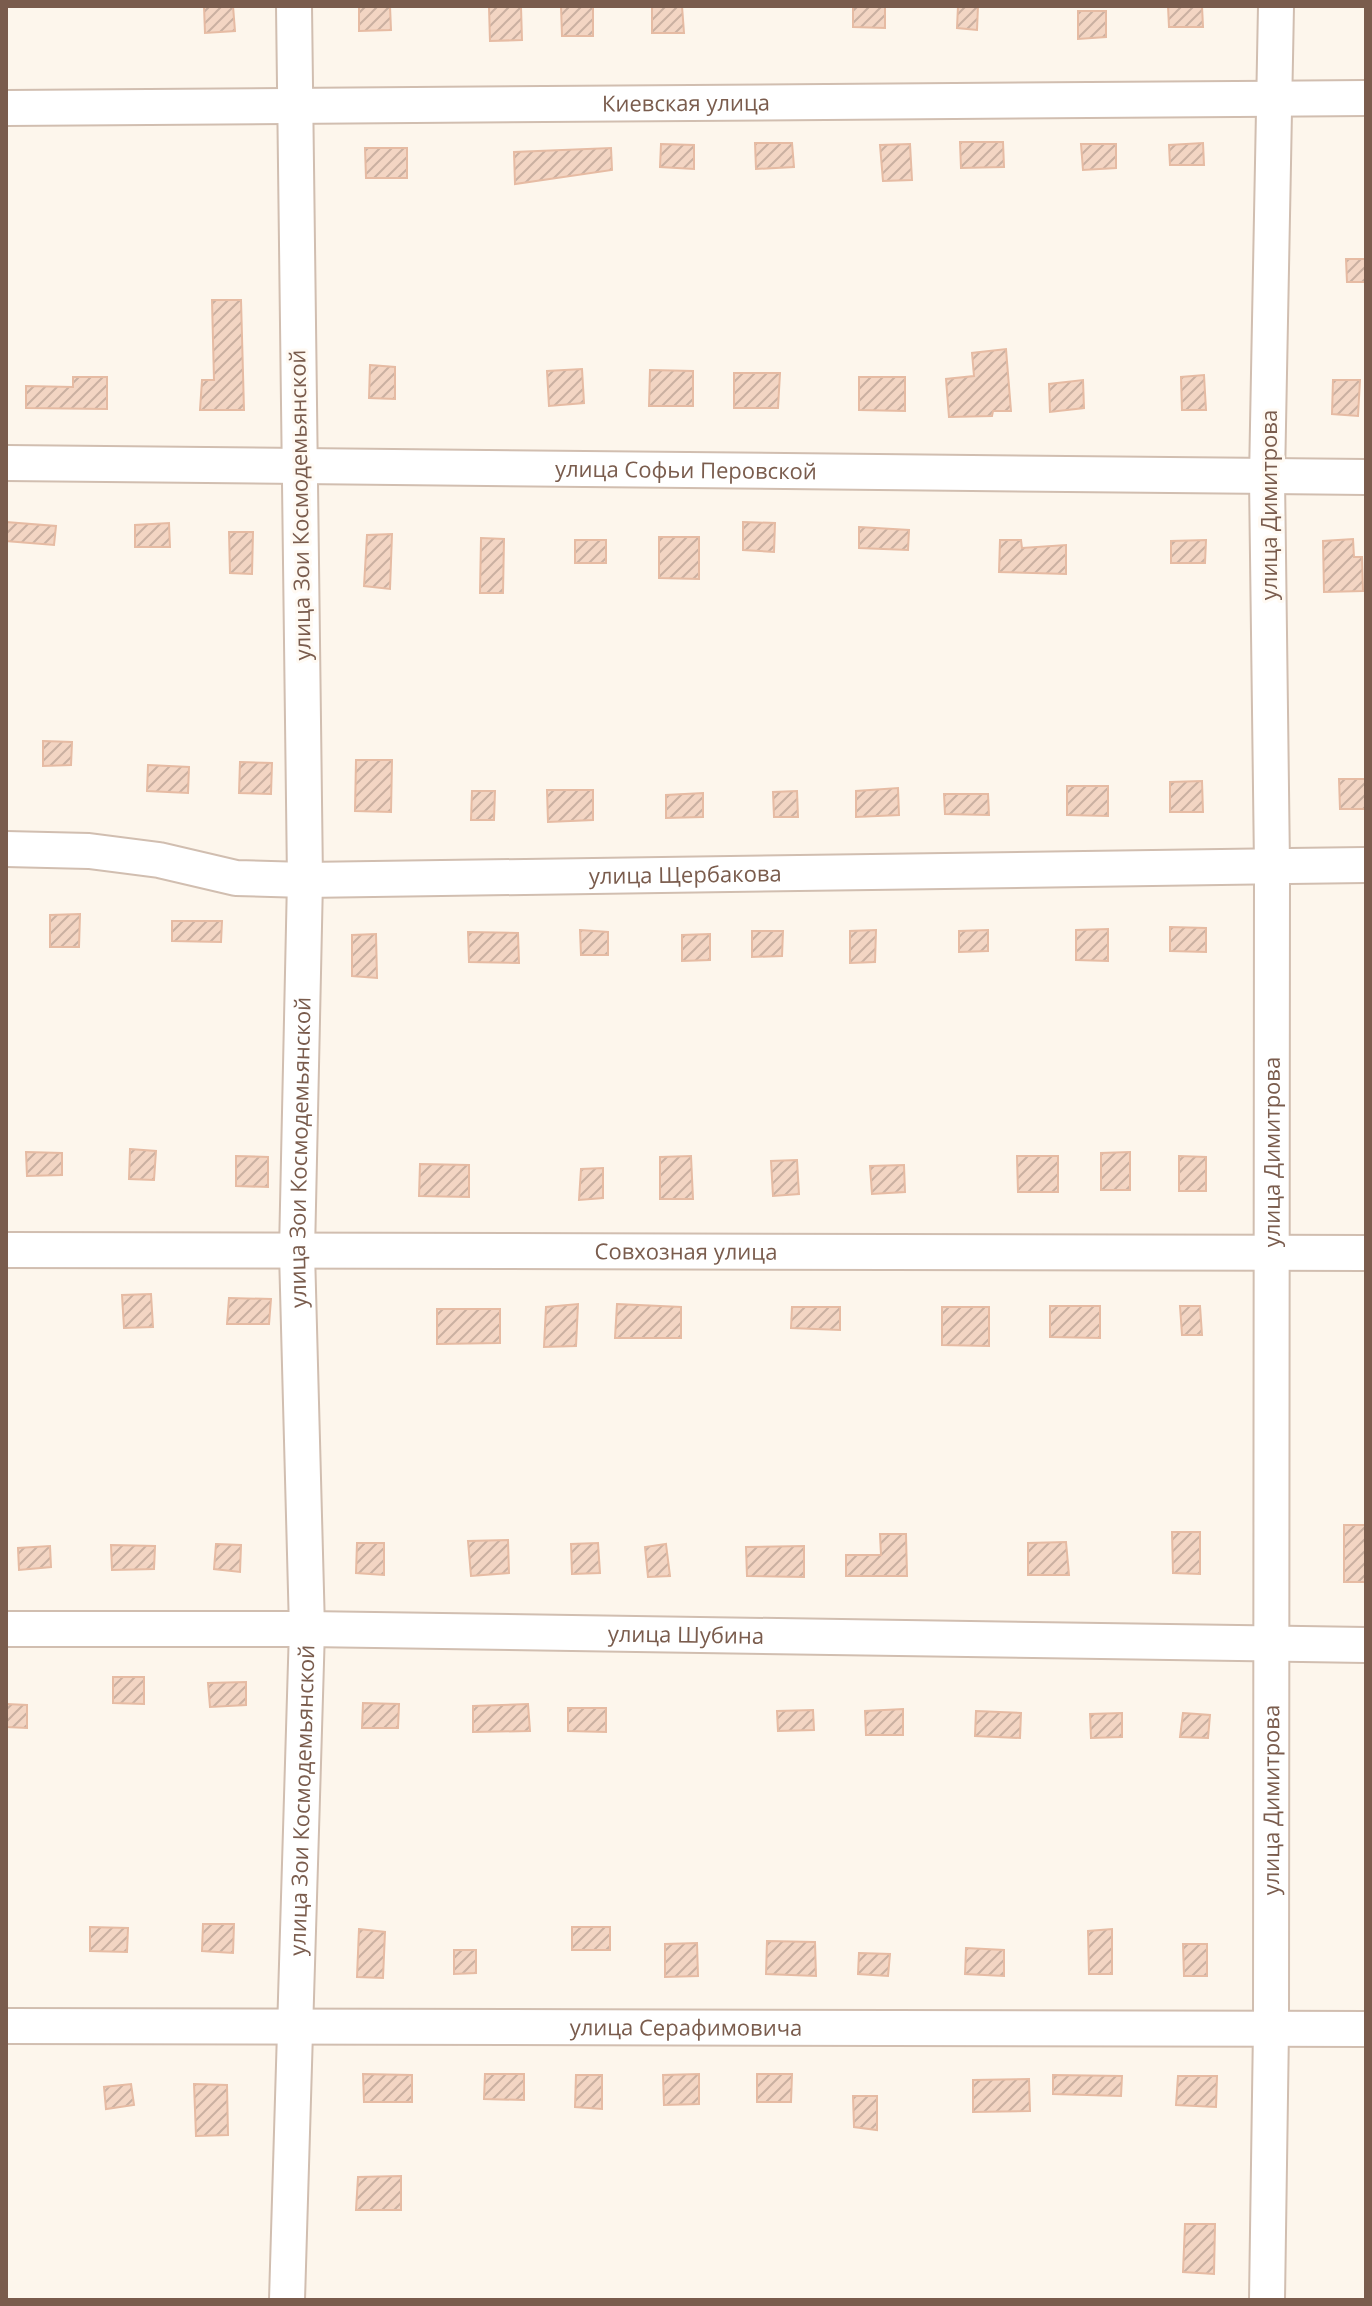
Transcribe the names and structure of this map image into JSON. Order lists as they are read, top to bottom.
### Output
{
  "streets": {
    "street": [
      "Киевская улица",
      "улица Софьи Перовской",
      "улица Зои Космодемьянской",
      "улица Димитрова",
      "улица Щербакова",
      "Совхозная улица",
      "улица Шубина",
      "улица Серафимовича"
    ]
  },
  "crossings": [
    ["Киевская улица", "улица Зои Космодемьянской"],
    ["Киевская улица", "улица Димитрова"],
    ["улица Софьи Перовской", "улица Зои Космодемьянской"],
    ["улица Софьи Перовской", "улица Димитрова"],
    ["улица Зои Космодемьянской", "улица Щербакова"],
    ["улица Зои Космодемьянской", "Совхозная улица"],
    ["улица Зои Космодемьянской", "улица Шубина"],
    ["улица Зои Космодемьянской", "улица Серафимовича"],
    ["улица Димитрова", "улица Щербакова"],
    ["улица Димитрова", "Совхозная улица"],
    ["улица Димитрова", "улица Шубина"],
    ["улица Димитрова", "улица Серафимовича"]
  ]
}
